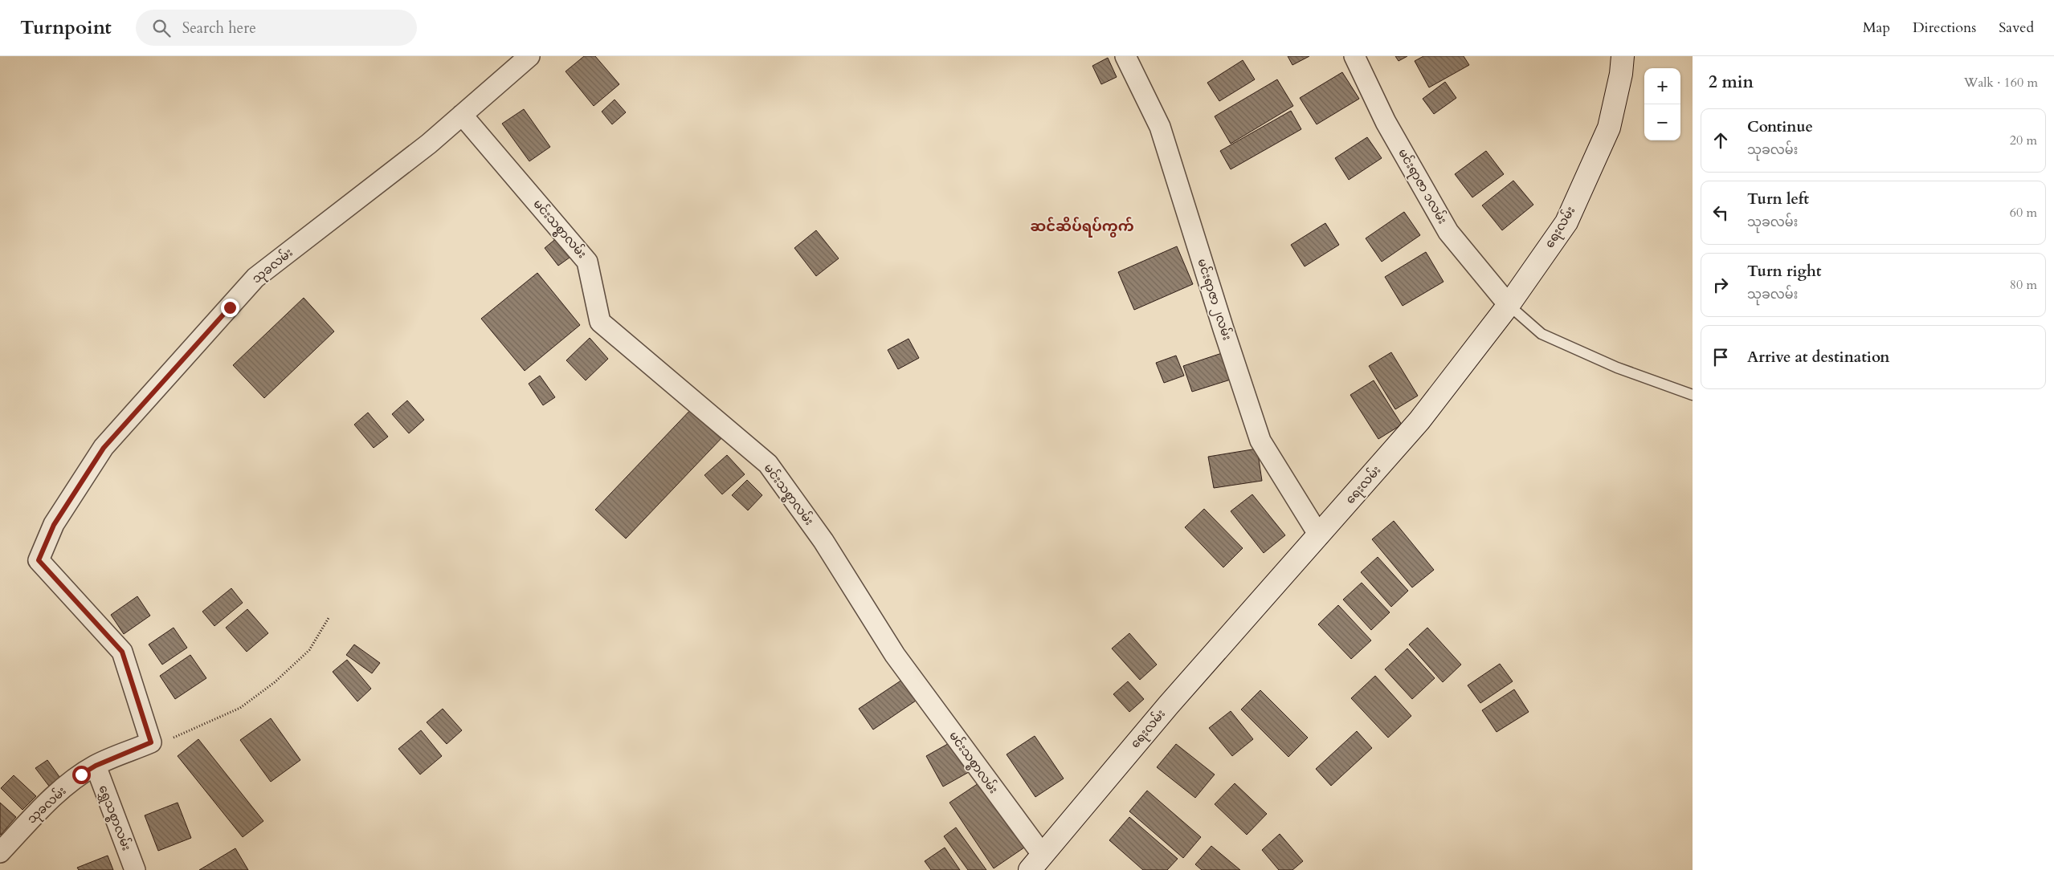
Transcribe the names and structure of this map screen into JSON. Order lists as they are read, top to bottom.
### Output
{
  "streets": {
    "street": [
      "မင်းရာဇာ ၁လမ်း",
      "ရေးလမ်း",
      "မင်းသစ္စာလမ်း",
      "သုခလမ်း",
      "မင်းရာဇာ ၂လမ်း",
      "ရွှေသစ္စာလမ်း"
    ]
  },
  "crossings": [
    ["မင်းရာဇာ ၁လမ်း", "ရေးလမ်း"],
    ["ရေးလမ်း", "မင်းသစ္စာလမ်း"],
    ["ရေးလမ်း", "မင်းရာဇာ ၂လမ်း"],
    ["မင်းသစ္စာလမ်း", "သုခလမ်း"],
    ["သုခလမ်း", "ရွှေသစ္စာလမ်း"]
  ],
  "districts": ["ဆင်ဆိပ်ရပ်ကွက်"],
  "page": {
    "header": "Turnpoint",
    "search": "Search here",
    "nav": ["Map", "Directions", "Saved"],
    "heading": ["2 min", "Walk · 160 m"],
    "map_buttons": ["+", "−"],
    "list": [
      ["Continue", "သုခလမ်း", "20 m"],
      ["Turn left", "သုခလမ်း", "60 m"],
      ["Turn right", "သုခလမ်း", "80 m"],
      "Arrive at destination"
    ]
  }
}
